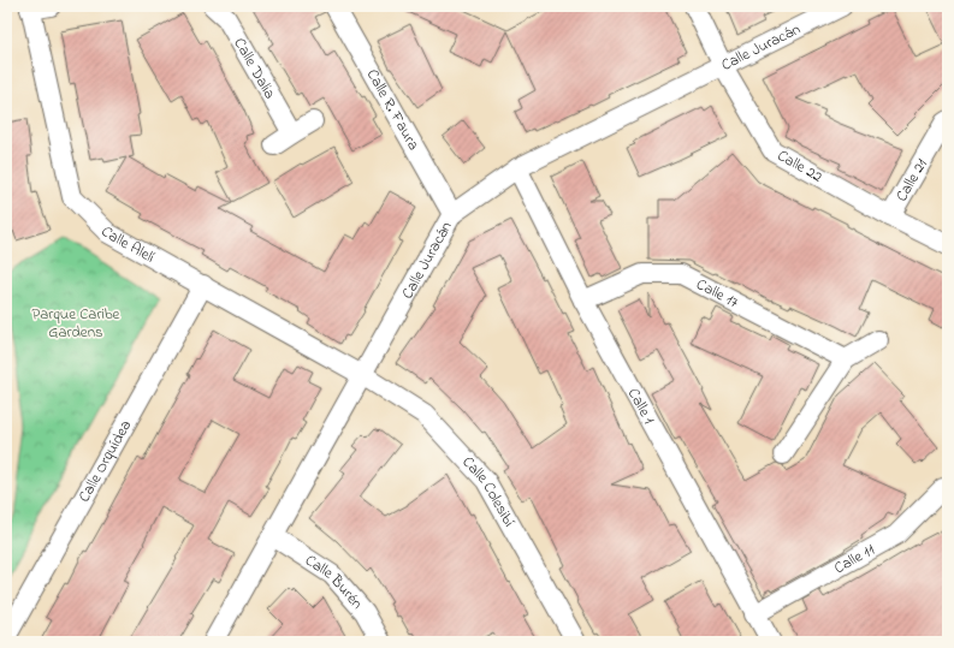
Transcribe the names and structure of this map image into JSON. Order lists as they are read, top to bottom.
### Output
{
  "streets": {
    "street": [
      "Calle Juracán",
      "Calle Dalia",
      "Calle R. Faura",
      "Calle 22",
      "Calle 21",
      "Calle Alelí",
      "Calle 17",
      "Calle 1",
      "Calle Orquídea",
      "Calle Colesibí",
      "Calle 11",
      "Calle Burén"
    ]
  },
  "crossings": [
    ["Calle Juracán", "Calle R. Faura"],
    ["Calle Juracán", "Calle 22"],
    ["Calle Juracán", "Calle Alelí"],
    ["Calle Juracán", "Calle 1"],
    ["Calle Juracán", "Calle Colesibí"],
    ["Calle Juracán", "Calle Burén"],
    ["Calle 22", "Calle 21"],
    ["Calle Alelí", "Calle Orquídea"],
    ["Calle Alelí", "Calle Colesibí"],
    ["Calle 17", "Calle 1"],
    ["Calle 1", "Calle 11"]
  ],
  "parks": ["Parque Caribe Gardens"]
}
